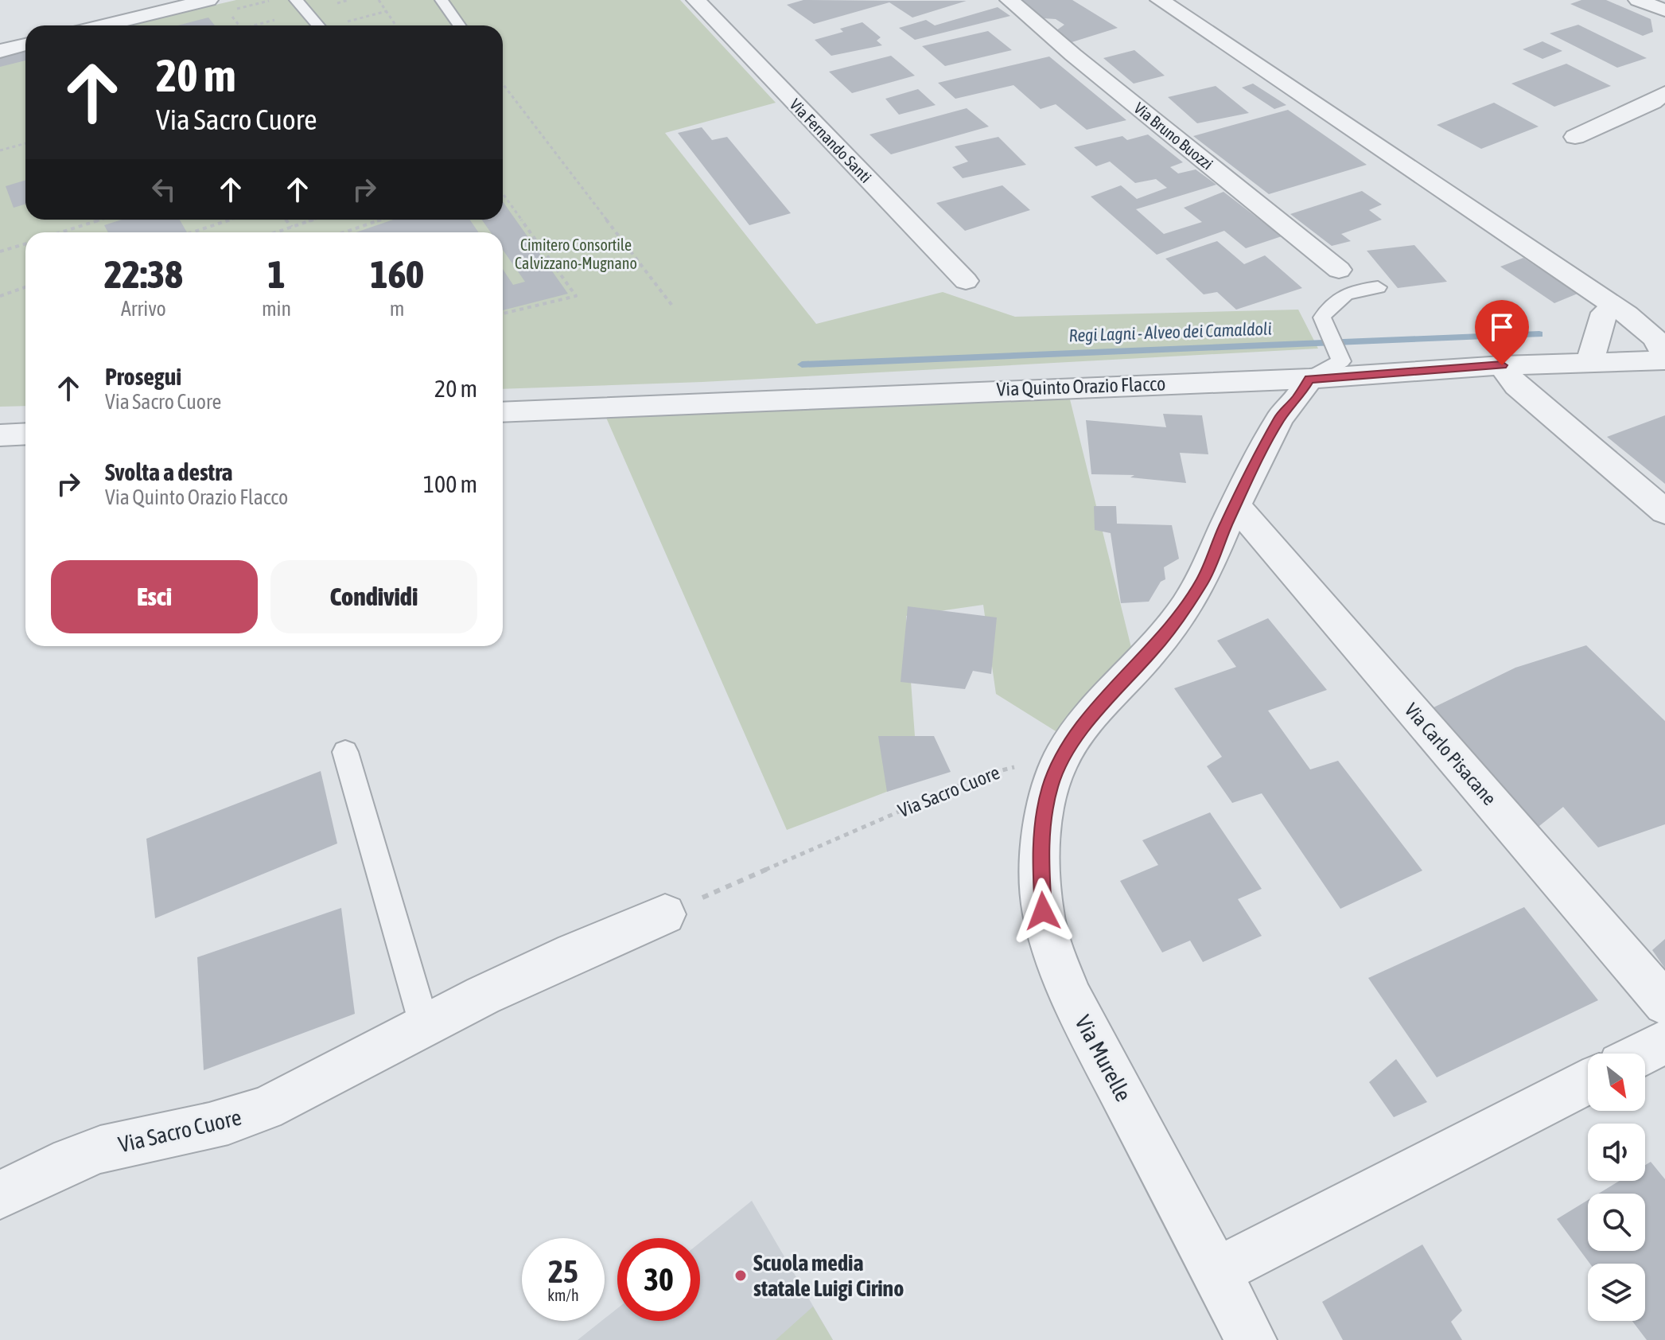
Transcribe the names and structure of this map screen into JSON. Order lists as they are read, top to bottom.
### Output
{
  "streets": {
    "street": [
      "Via Bruno Buozzi",
      "Via Fernando Santi",
      "Via Quinto Orazio Flacco",
      "Via Carlo Pisacane",
      "Via Sacro Cuore",
      "Via Murelle"
    ]
  },
  "crossings": [
    ["Via Sacro Cuore", "Via Murelle"]
  ],
  "water": ["Regi Lagni - Alveo dei Camaldoli"],
  "parks": ["Cimitero Consortile Calvizzano-Mugnano"],
  "places": ["Scuola media statale Luigi Cirino"],
  "north": "bottom right",
  "page": {
    "turn": ["20 m", "Via Sacro Cuore"],
    "eta": [
      "22:38",
      "Arrivo",
      "1",
      "min",
      "160",
      "m"
    ],
    "list": [
      {
        "name": "Prosegui",
        "note": "Via Sacro Cuore",
        "value": "20 m"
      },
      {
        "name": "Svolta a destra",
        "note": "Via Quinto Orazio Flacco",
        "value": "100 m"
      }
    ],
    "buttons": ["Esci", "Condividi"],
    "speed": "25 km/h",
    "limit": "30"
  }
}
